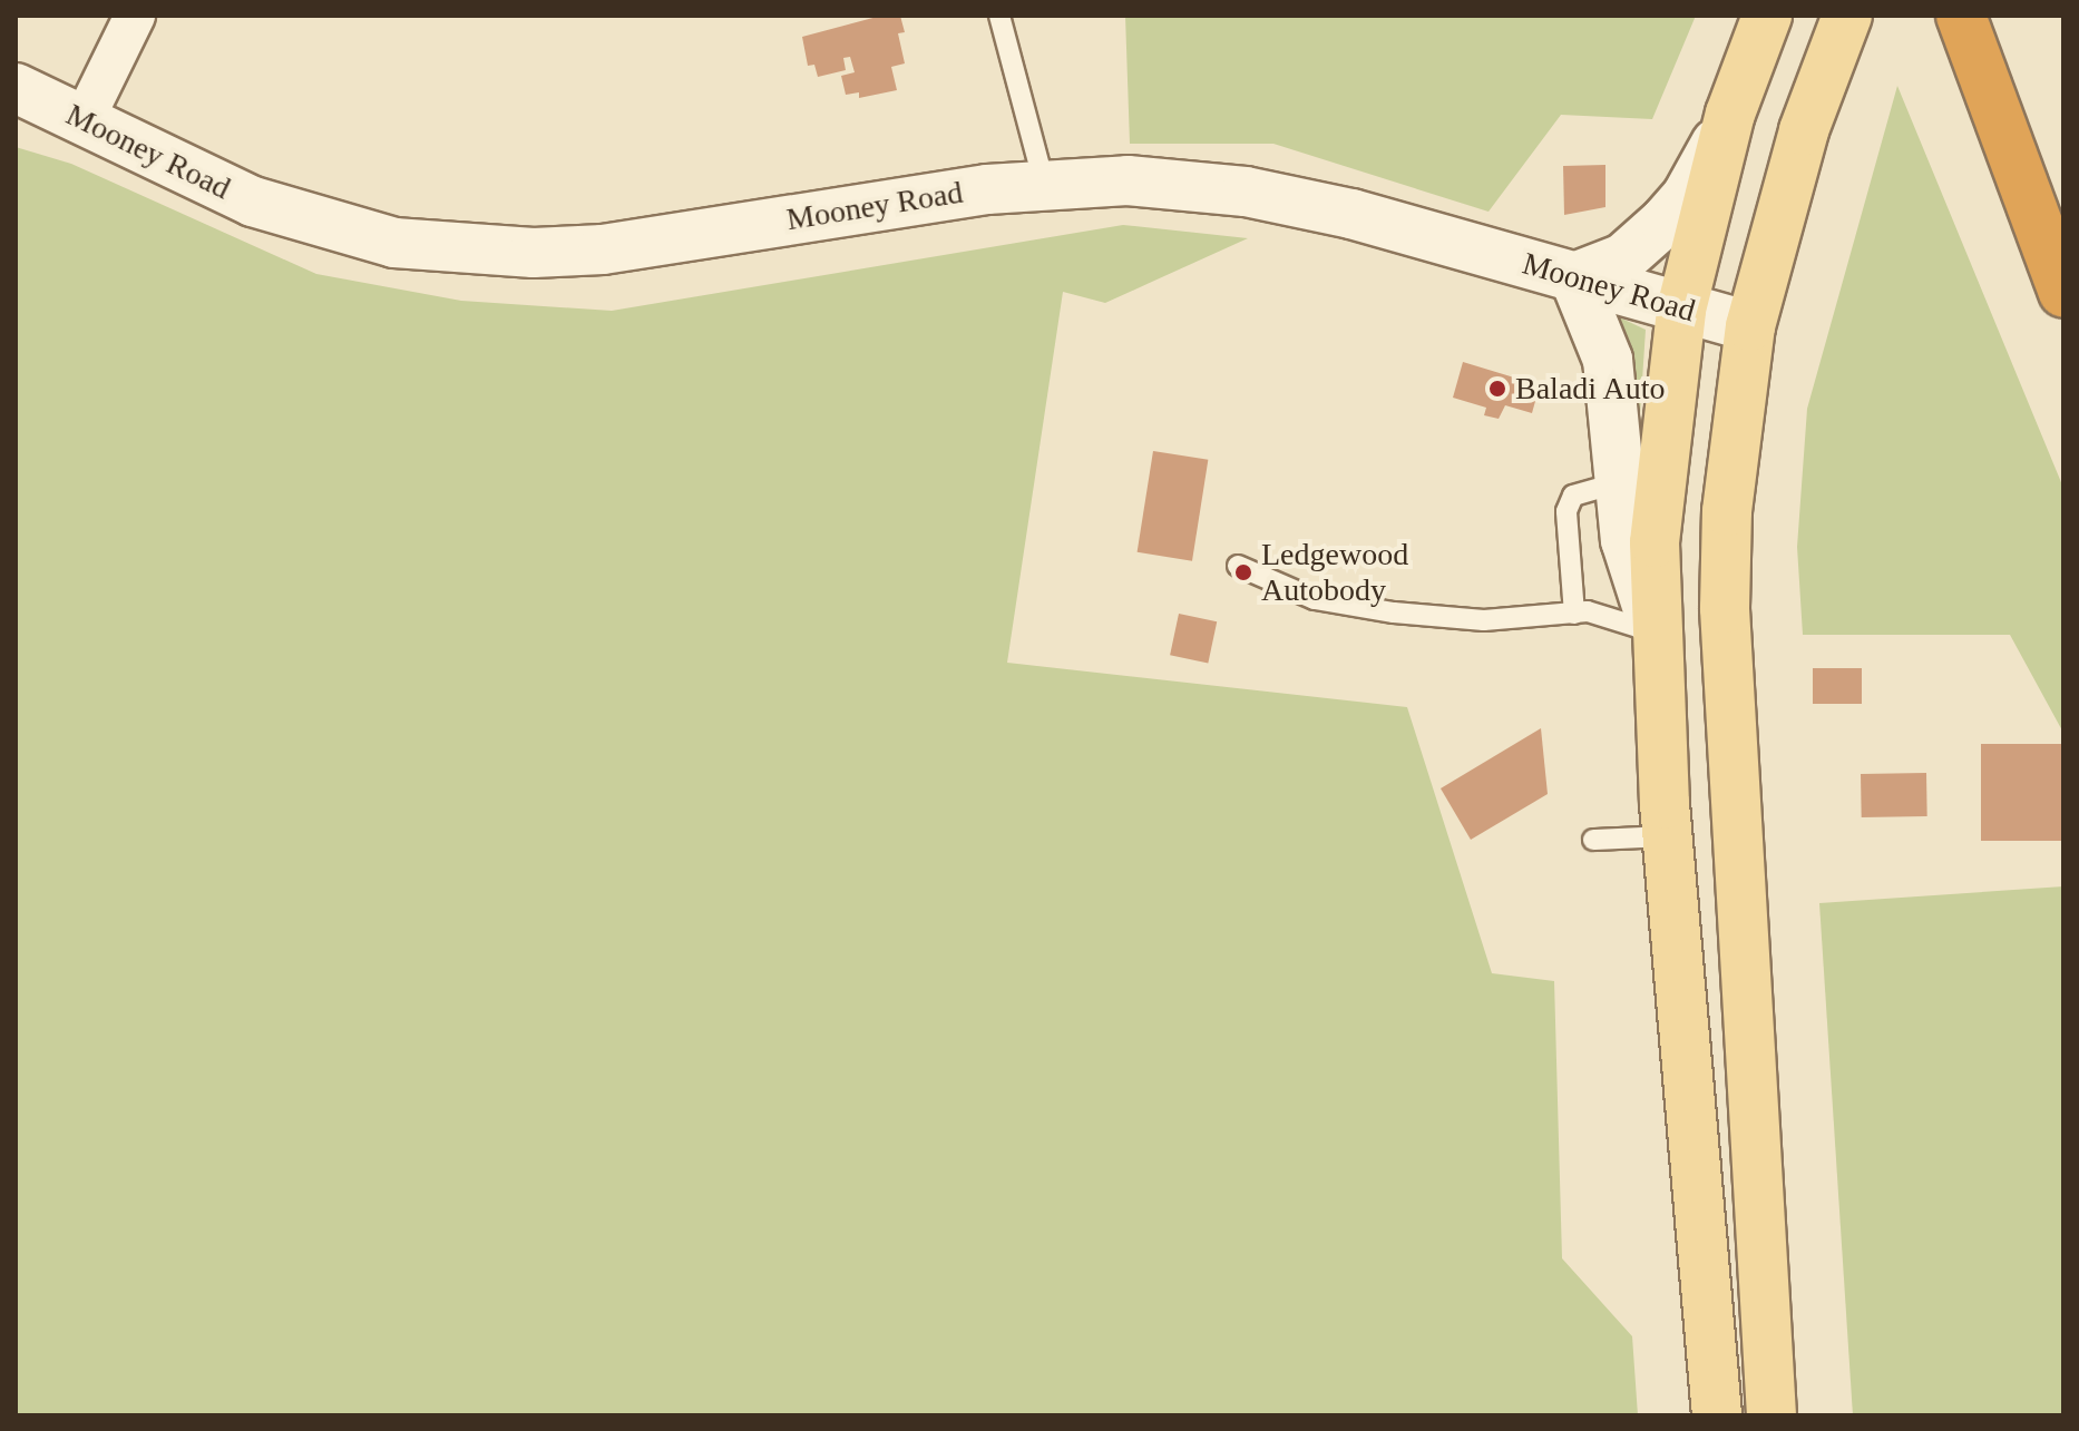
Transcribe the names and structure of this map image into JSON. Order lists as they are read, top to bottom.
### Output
{
  "streets": {
    "street": ["Mooney Road"]
  },
  "places": ["Baladi Auto", "Ledgewood Autobody"]
}
